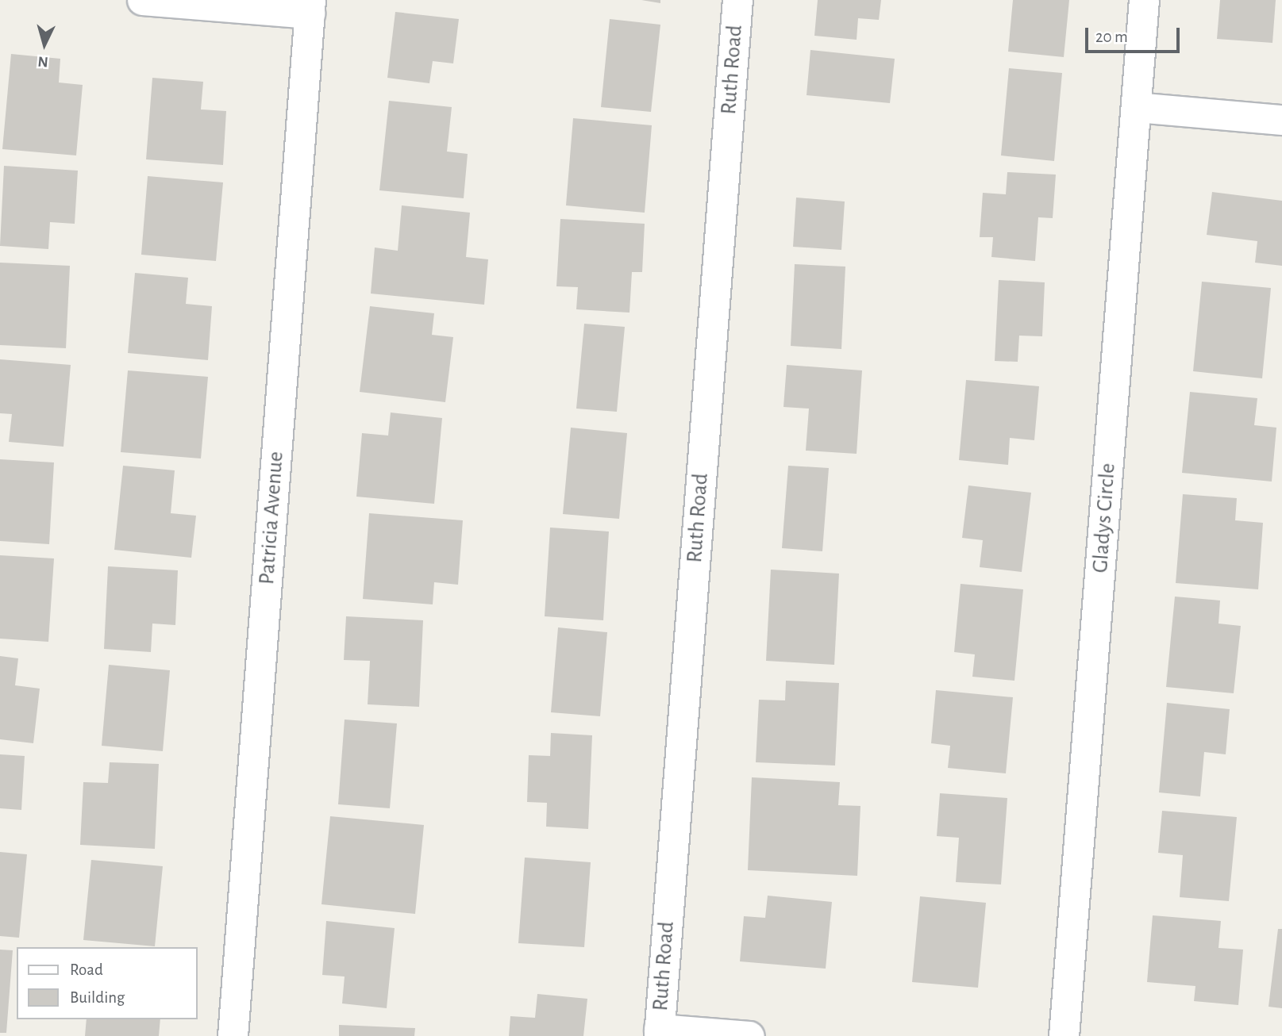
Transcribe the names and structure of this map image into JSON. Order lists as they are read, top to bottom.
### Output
{
  "streets": {
    "street": ["Ruth Road", "Patricia Avenue", "Gladys Circle"]
  },
  "legend": ["Road", "Building"],
  "scale_bar": "20 m",
  "north": "bottom"
}
